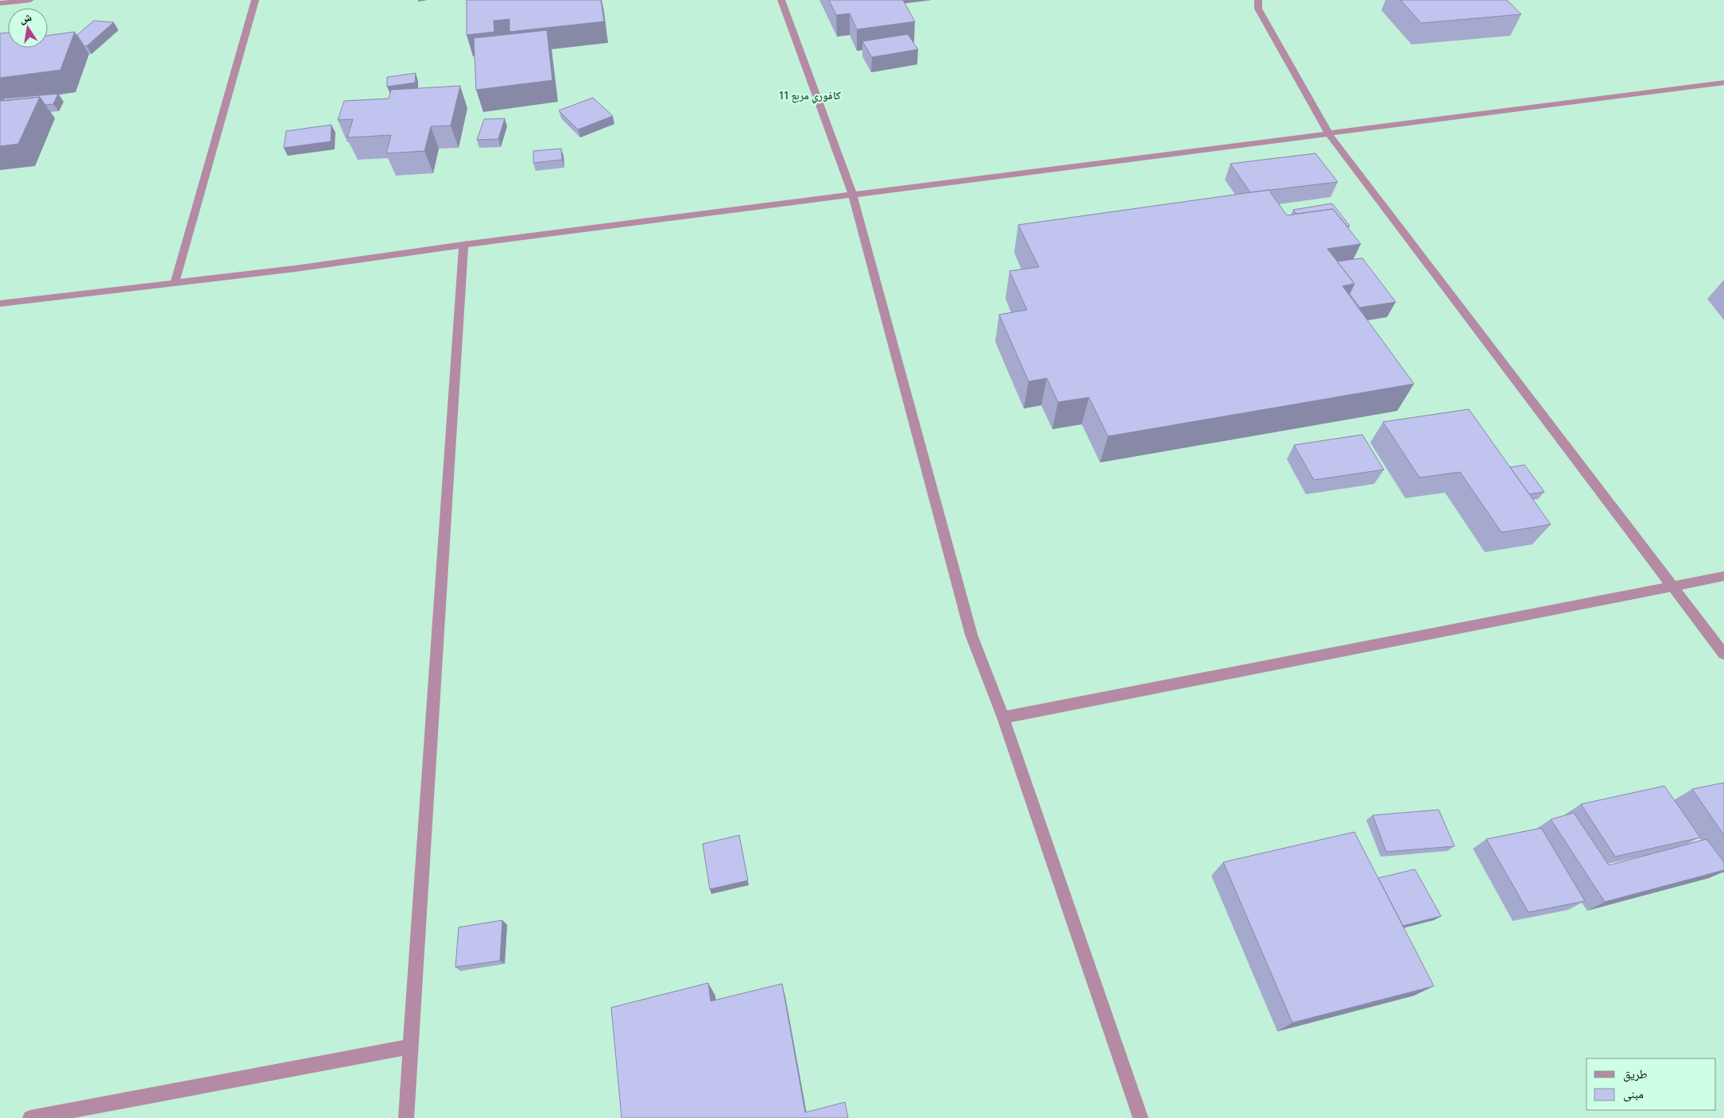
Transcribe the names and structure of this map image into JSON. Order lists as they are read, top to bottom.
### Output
{
  "districts": ["كافوري مربع 11"],
  "legend": ["طريق", "مبنى"],
  "north": "top"
}
